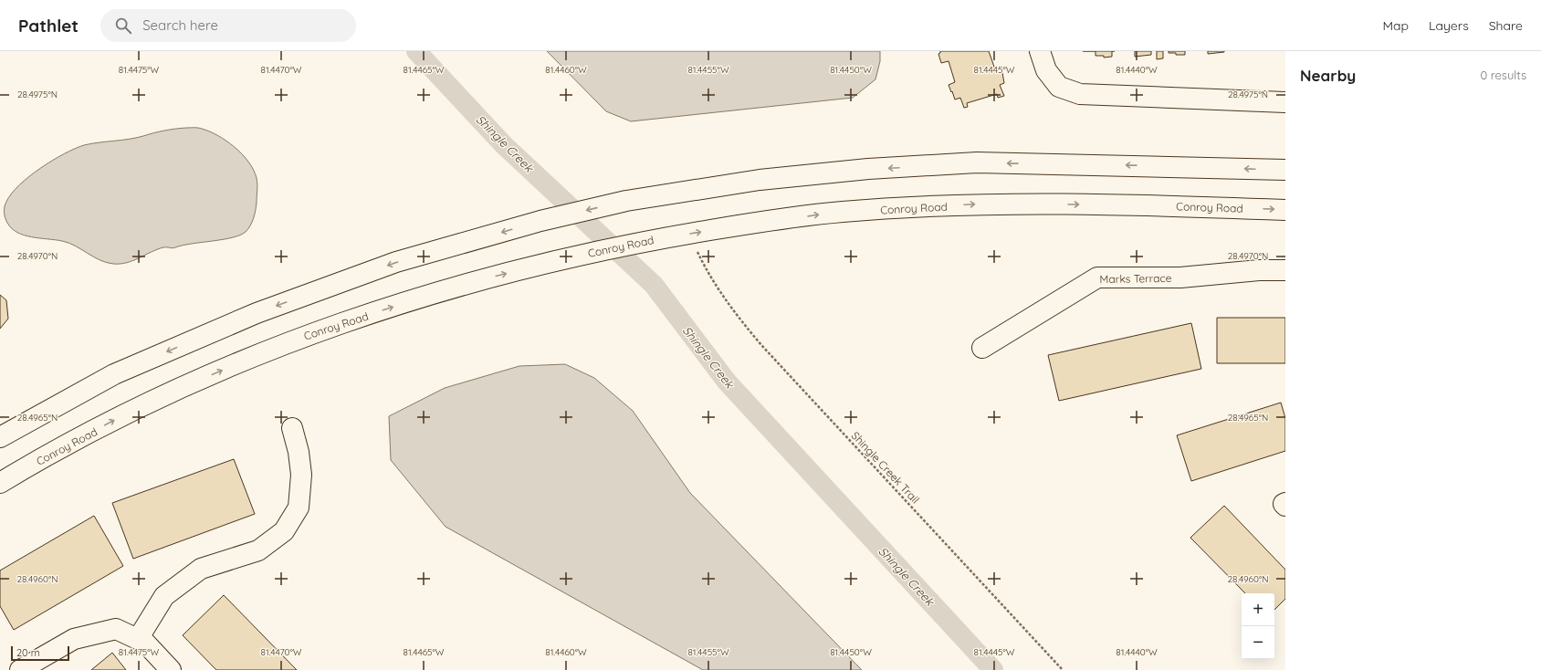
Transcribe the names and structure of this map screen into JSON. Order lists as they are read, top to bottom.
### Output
{
  "streets": {
    "main road": ["Conroy Road", "Marks Terrace"],
    "path": ["Shingle Creek Trail"]
  },
  "water": ["Shingle Creek"],
  "scale_bar": "20 m",
  "page": {
    "header": "Pathlet",
    "search": "Search here",
    "nav": ["Map", "Layers", "Share"],
    "heading": ["Nearby", "0 results"],
    "map_buttons": ["+", "−"],
    "scale": "20 m"
  },
  "coordinates": [
    "81.4475°W",
    "81.4470°W",
    "81.4465°W",
    "81.4460°W",
    "81.4455°W",
    "81.4450°W",
    "81.4445°W",
    "81.4440°W",
    "28.4975°N",
    "28.4970°N",
    "28.4965°N",
    "28.4960°N"
  ]
}
